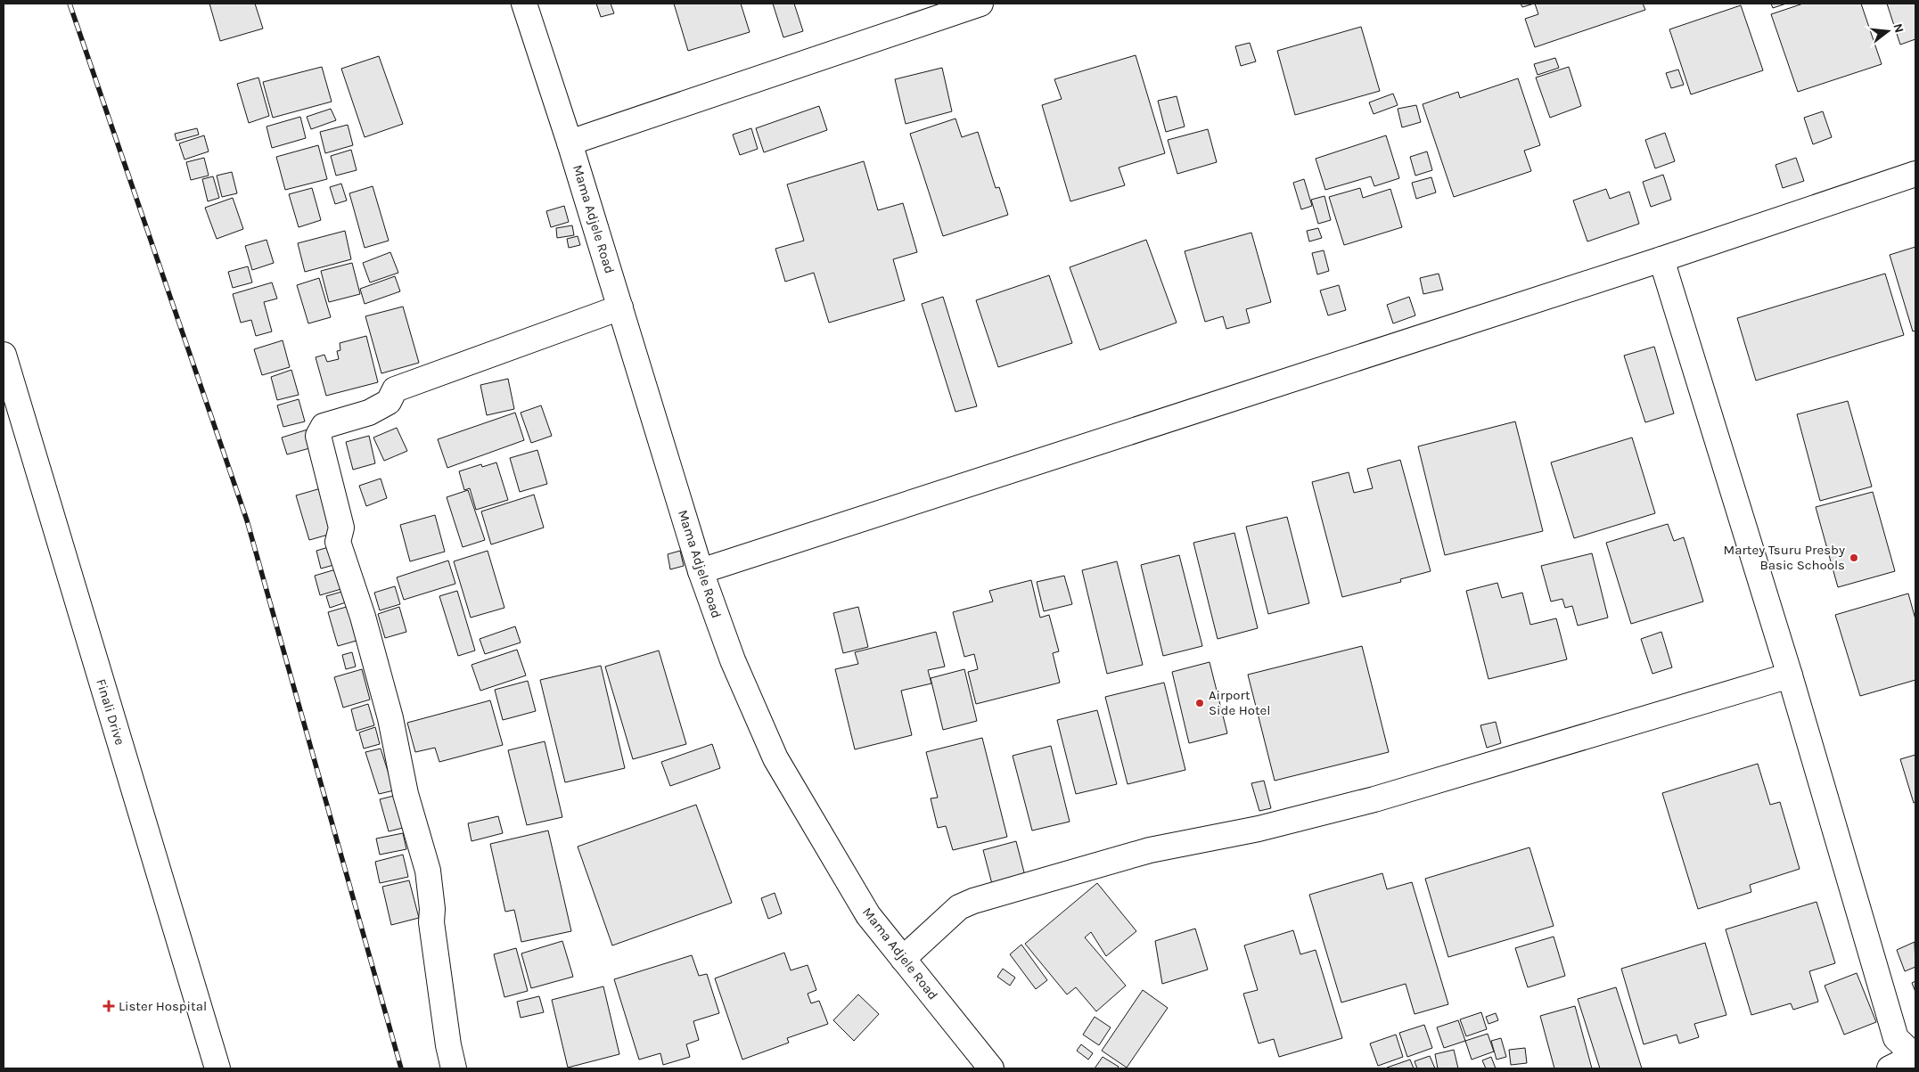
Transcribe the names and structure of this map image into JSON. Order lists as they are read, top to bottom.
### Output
{
  "streets": {
    "street": ["Mama Adjele Road", "Finali Drive"]
  },
  "places": {
    "other": ["Martey Tsuru Presby Basic Schools", "Airport Side Hotel"],
    "health": ["Lister Hospital"]
  },
  "north": "right"
}
